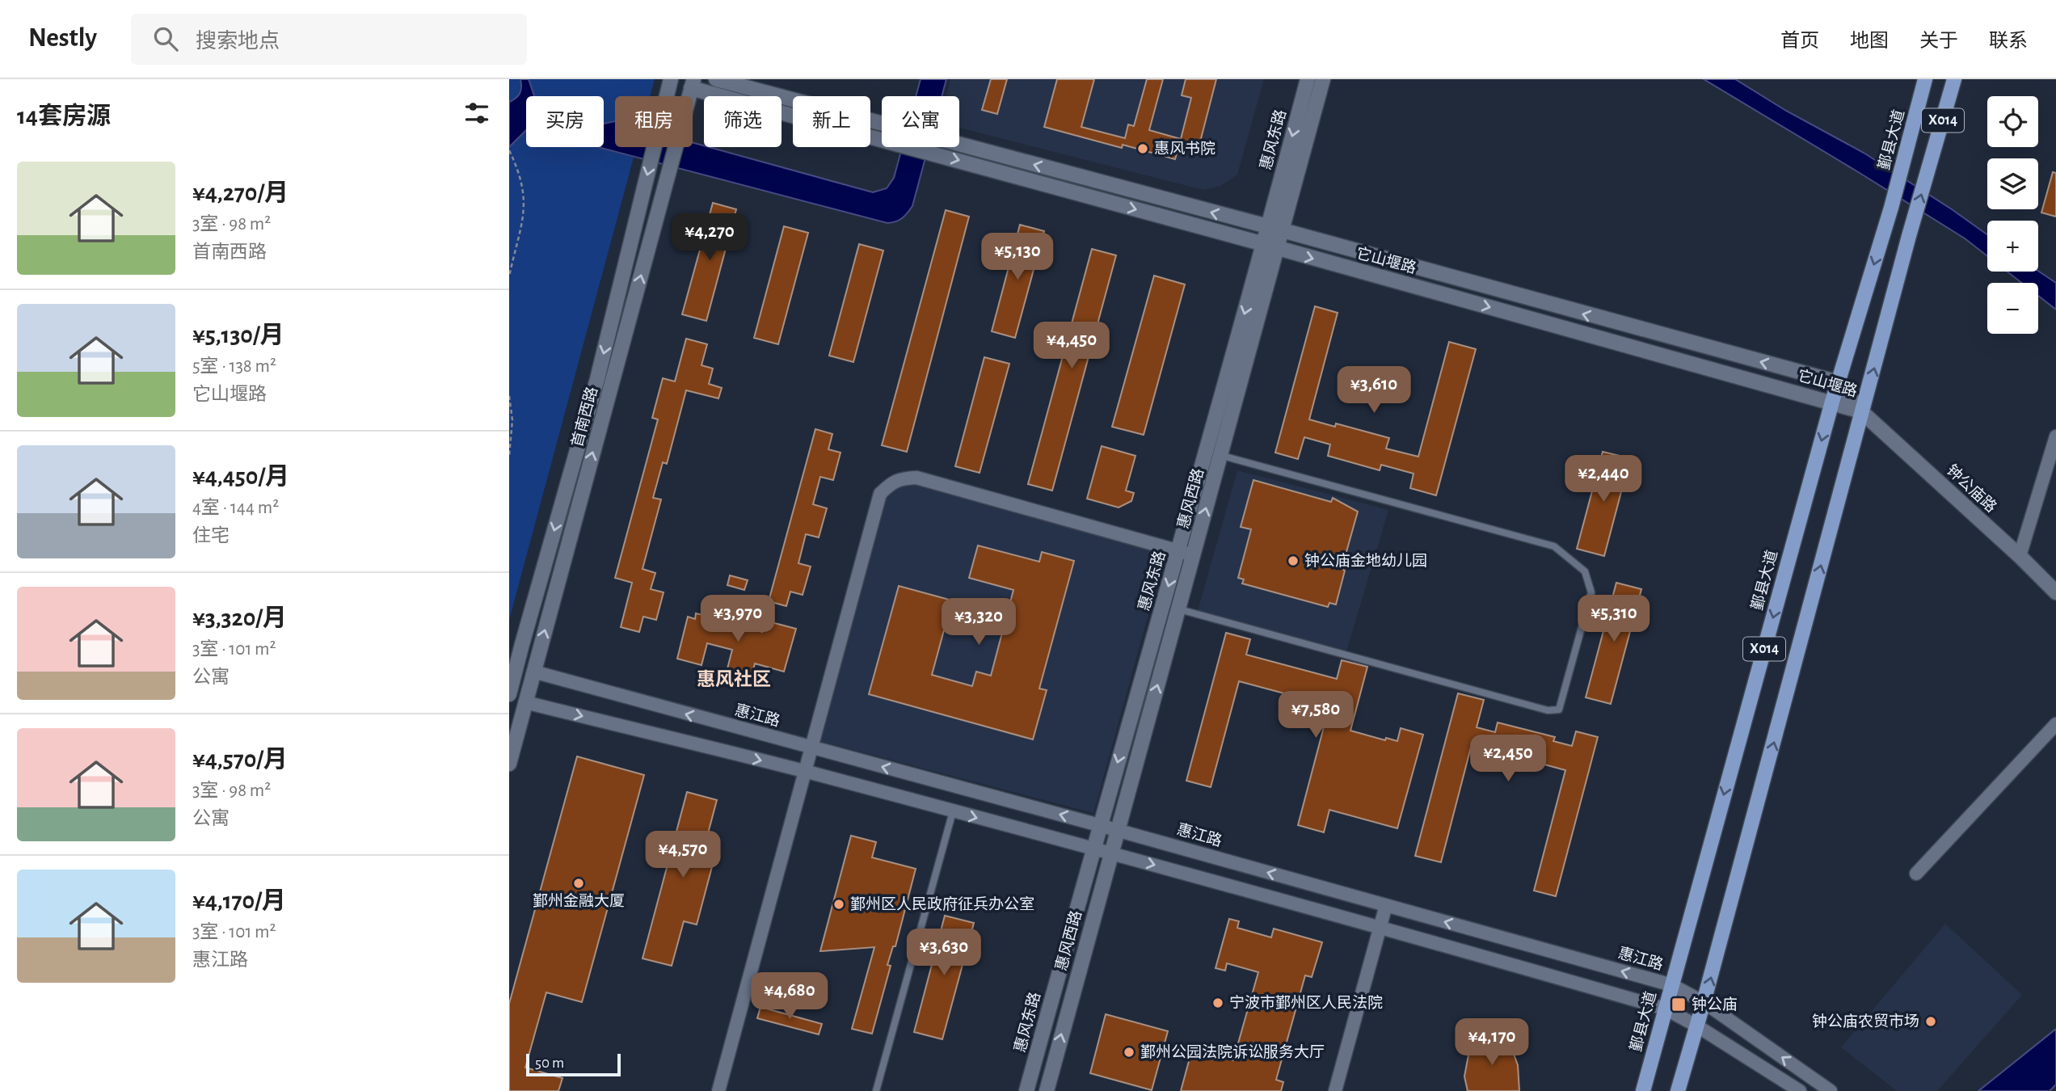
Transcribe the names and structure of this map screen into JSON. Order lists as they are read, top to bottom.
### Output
{
  "streets": {
    "main road": ["X014", "鄞县大道"],
    "street": [
      "惠风东路",
      "它山堰路",
      "首南西路",
      "钟公庙路",
      "惠风西路",
      "惠江路"
    ]
  },
  "crossings": [
    ["X014", "它山堰路"],
    ["X014", "钟公庙路"],
    ["X014", "惠江路"],
    ["惠风东路", "它山堰路"],
    ["惠风东路", "惠风西路"],
    ["惠风东路", "惠江路"],
    ["鄞县大道", "它山堰路"],
    ["鄞县大道", "惠江路"],
    ["它山堰路", "首南西路"],
    ["它山堰路", "钟公庙路"],
    ["它山堰路", "惠风西路"],
    ["首南西路", "惠江路"],
    ["惠风西路", "惠江路"]
  ],
  "one_way": ["惠风东路", "惠风西路"],
  "districts": ["惠风社区"],
  "places": {
    "other": [
      "惠风书院",
      "钟公庙金地幼儿园",
      "鄞州金融大厦",
      "鄞州区人民政府征兵办公室",
      "宁波市鄞州区人民法院",
      "钟公庙农贸市场",
      "鄞州公园法院诉讼服务大厅"
    ],
    "transit": ["钟公庙"]
  },
  "scale_bar": "50 m",
  "page": {
    "header": "Nestly",
    "search": "搜索地点",
    "nav": [
      "首页",
      "地图",
      "关于",
      "联系"
    ],
    "heading": "14套房源",
    "map_buttons": ["+", "−"],
    "chip": [
      "买房",
      "租房",
      "筛选",
      "新上",
      "公寓"
    ],
    "list": [
      {
        "name": "¥4,270/月",
        "note": "3室 · 98 m² · 首南西路"
      },
      {
        "name": "¥5,130/月",
        "note": "5室 · 138 m² · 它山堰路"
      },
      {
        "name": "¥4,450/月",
        "note": "4室 · 144 m² · 住宅"
      },
      {
        "name": "¥3,320/月",
        "note": "3室 · 101 m² · 公寓"
      },
      {
        "name": "¥4,570/月",
        "note": "3室 · 98 m² · 公寓"
      },
      {
        "name": "¥4,170/月",
        "note": "3室 · 101 m² · 惠江路"
      }
    ],
    "price": [
      "¥4,270",
      "¥5,130",
      "¥4,450",
      "¥3,610",
      "¥2,440",
      "¥3,970",
      "¥5,310",
      "¥3,320",
      "¥7,580",
      "¥2,450",
      "¥4,570",
      "¥3,630",
      "¥4,680",
      "¥4,170"
    ],
    "scale": "50 m"
  }
}
